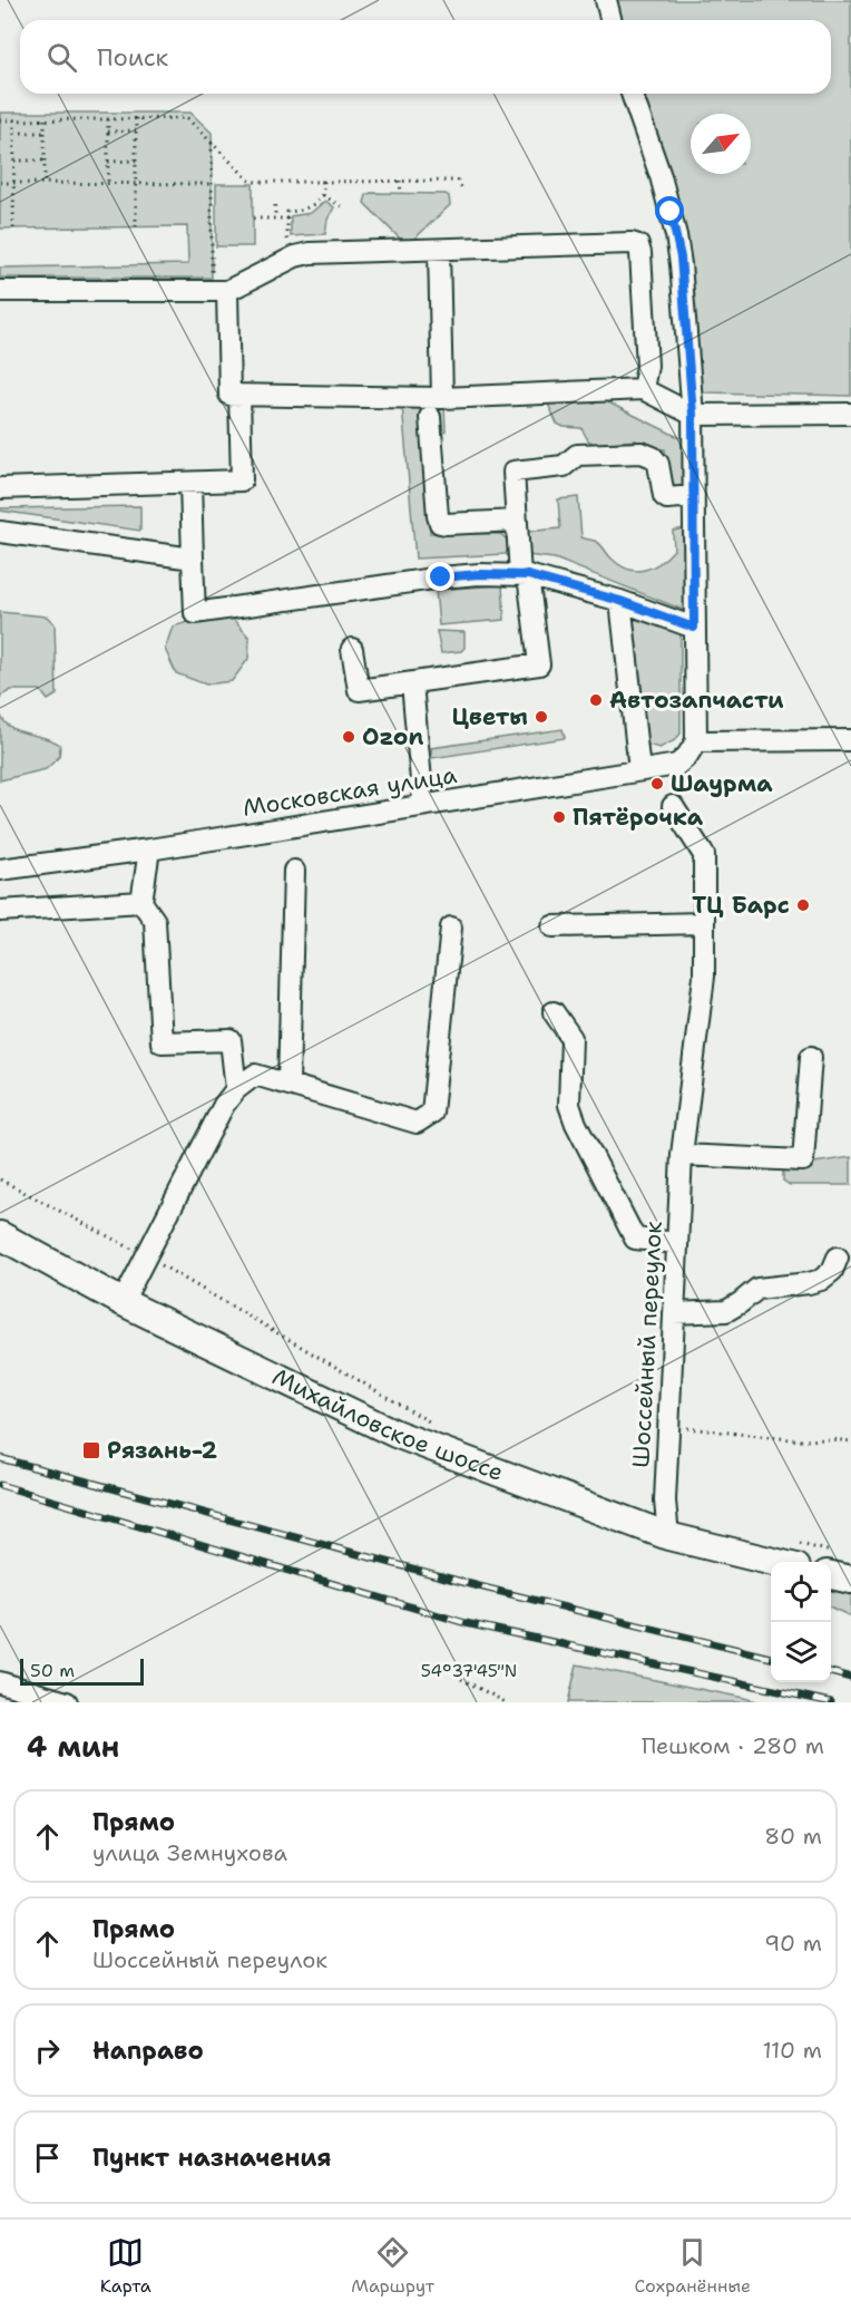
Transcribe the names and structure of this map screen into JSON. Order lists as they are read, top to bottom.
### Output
{
  "streets": {
    "main road": ["Михайловское шоссе"],
    "street": ["Московская улица", "Шоссейный переулок"]
  },
  "crossings": [
    ["Шоссейный переулок", "Михайловское шоссе"]
  ],
  "places": {
    "other": [
      "Автозапчасти",
      "Цветы",
      "Ozon",
      "Шаурма",
      "Пятёрочка",
      "ТЦ Барс"
    ],
    "transit": ["Рязань-2"]
  },
  "scale_bar": "50 m",
  "north": "top right",
  "page": {
    "search": "Поиск",
    "scale": "50 m",
    "heading": ["4 мин", "Пешком · 280 m"],
    "list": [
      ["Прямо", "улица Земнухова", "80 m"],
      ["Прямо", "Шоссейный переулок", "90 m"],
      ["Направо", "110 m"],
      "Пункт назначения"
    ],
    "nav": ["Карта", "Маршрут", "Сохранённые"]
  },
  "coordinates": ["54°37'45\"N"]
}
